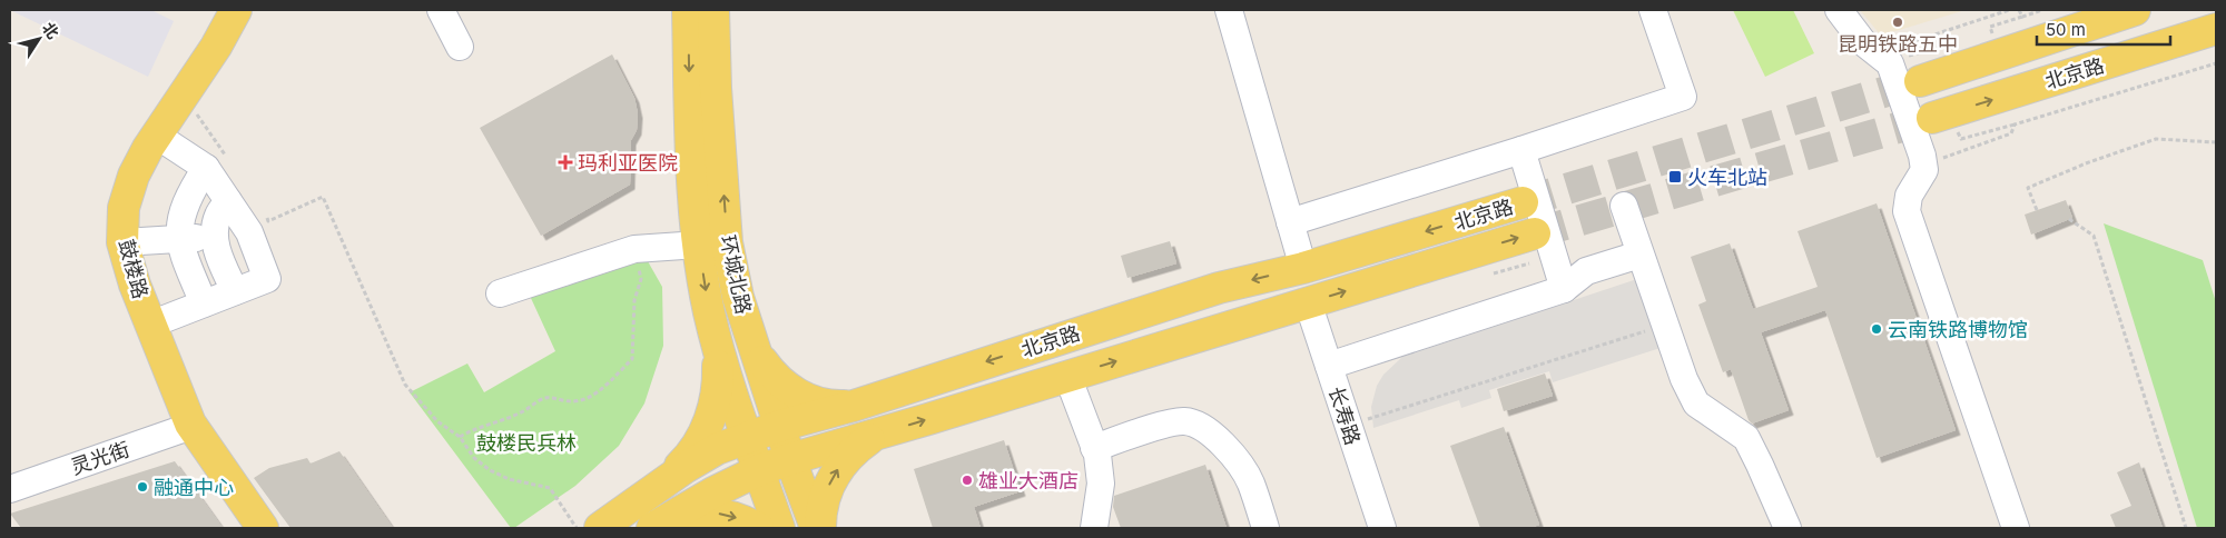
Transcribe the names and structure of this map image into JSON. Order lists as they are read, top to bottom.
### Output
{
  "streets": {
    "main road": ["北京路", "鼓楼路", "环城北路"],
    "street": ["长寿路", "灵光街"]
  },
  "crossings": [
    ["北京路", "环城北路"],
    ["北京路", "长寿路"],
    ["鼓楼路", "灵光街"]
  ],
  "parks": ["鼓楼民兵林"],
  "places": {
    "other": [
      "昆明铁路五中",
      "云南铁路博物馆",
      "雄业大酒店",
      "融通中心"
    ],
    "health": ["玛利亚医院"],
    "transit": ["火车北站"]
  },
  "scale_bar": "50 m",
  "north": "top right"
}
